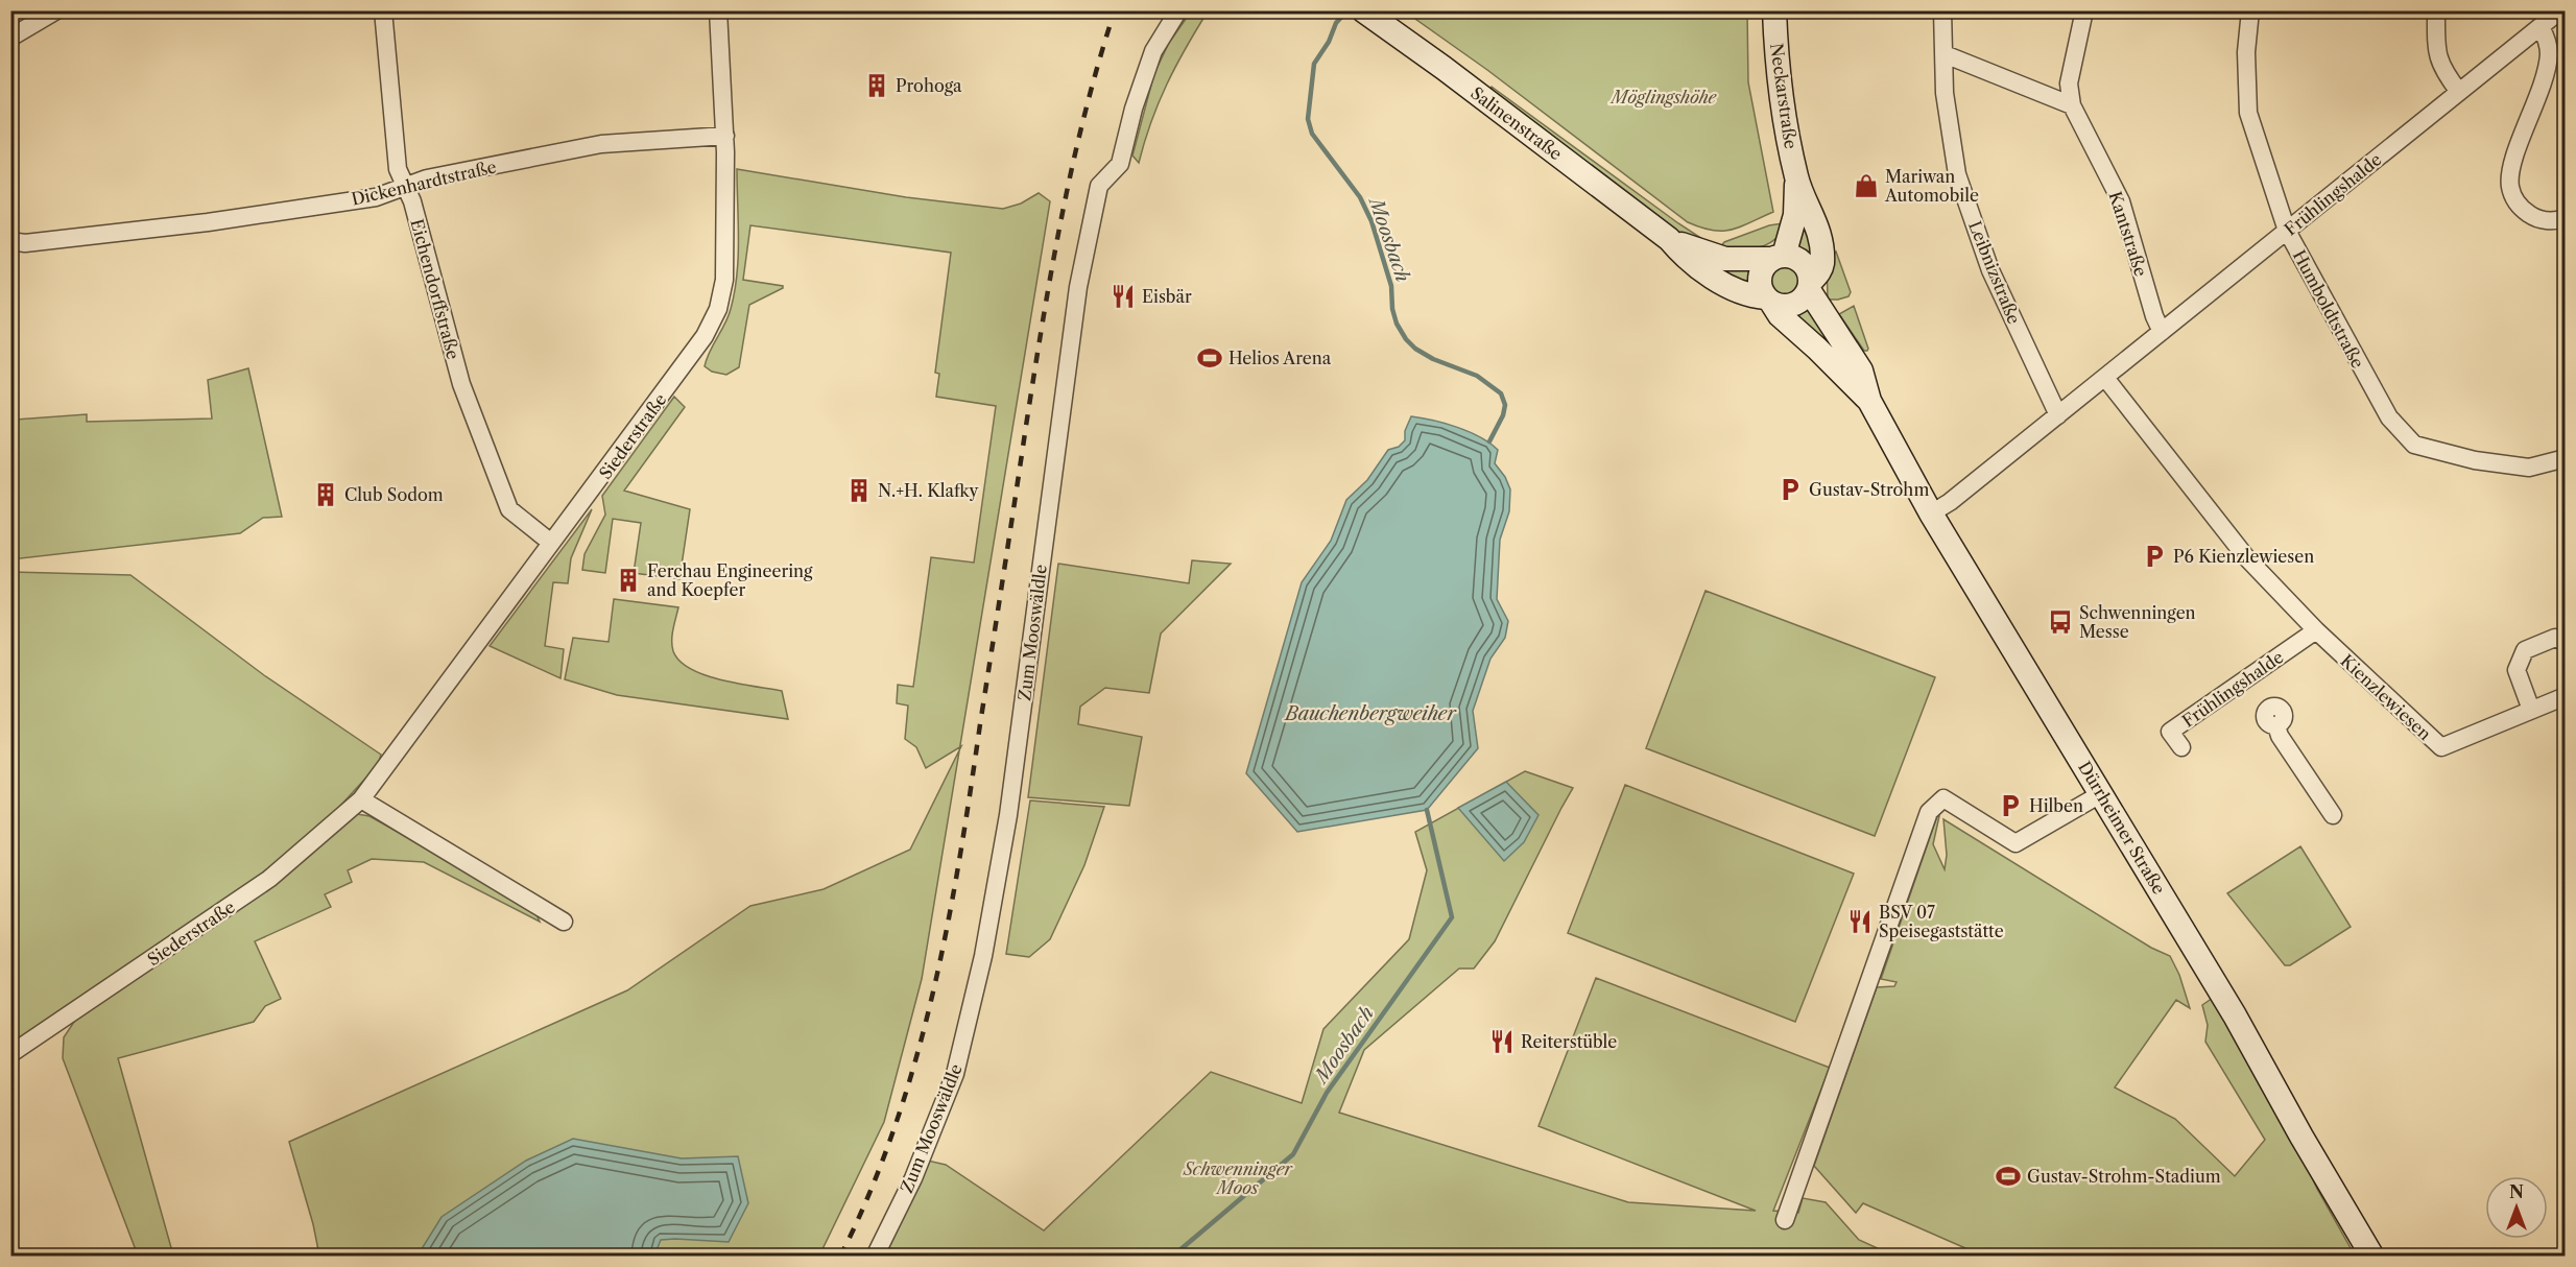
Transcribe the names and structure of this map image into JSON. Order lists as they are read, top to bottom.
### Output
{
  "streets": {
    "main road": ["Neckarstraße", "Salinenstraße", "Dürrheimer Straße"],
    "street": [
      "Dickenhardtstraße",
      "Frühlingshalde",
      "Kantstraße",
      "Leibnizstraße",
      "Eichendorffstraße",
      "Humboldtstraße",
      "Siederstraße",
      "Zum Mooswäldle",
      "Kienzlewiesen"
    ]
  },
  "crossings": [
    ["Neckarstraße", "Salinenstraße"],
    ["Neckarstraße", "Dürrheimer Straße"],
    ["Salinenstraße", "Dürrheimer Straße"],
    ["Dickenhardtstraße", "Eichendorffstraße"],
    ["Dickenhardtstraße", "Siederstraße"],
    ["Frühlingshalde", "Kantstraße"],
    ["Frühlingshalde", "Leibnizstraße"],
    ["Frühlingshalde", "Humboldtstraße"],
    ["Frühlingshalde", "Kienzlewiesen"],
    ["Frühlingshalde", "Dürrheimer Straße"],
    ["Eichendorffstraße", "Siederstraße"]
  ],
  "water": ["Moosbach", "Bauchenbergweiher"],
  "parks": ["Möglingshöhe", "Schwenninger Moos"],
  "places": {
    "building": [
      "Prohoga",
      "N.+H. Klafky",
      "Club Sodom",
      "Ferchau Engineering and Koepfer"
    ],
    "shop": ["Mariwan Automobile"],
    "restaurant": ["Eisbär", "BSV 07 Speisegaststätte", "Reiterstüble"],
    "sports": ["Helios Arena", "Gustav-Strohm-Stadium"],
    "parking": ["Gustav-Strohm", "P6 Kienzlewiesen", "Hilben"],
    "bus stop": ["Schwenningen Messe"]
  },
  "north": "top"
}
